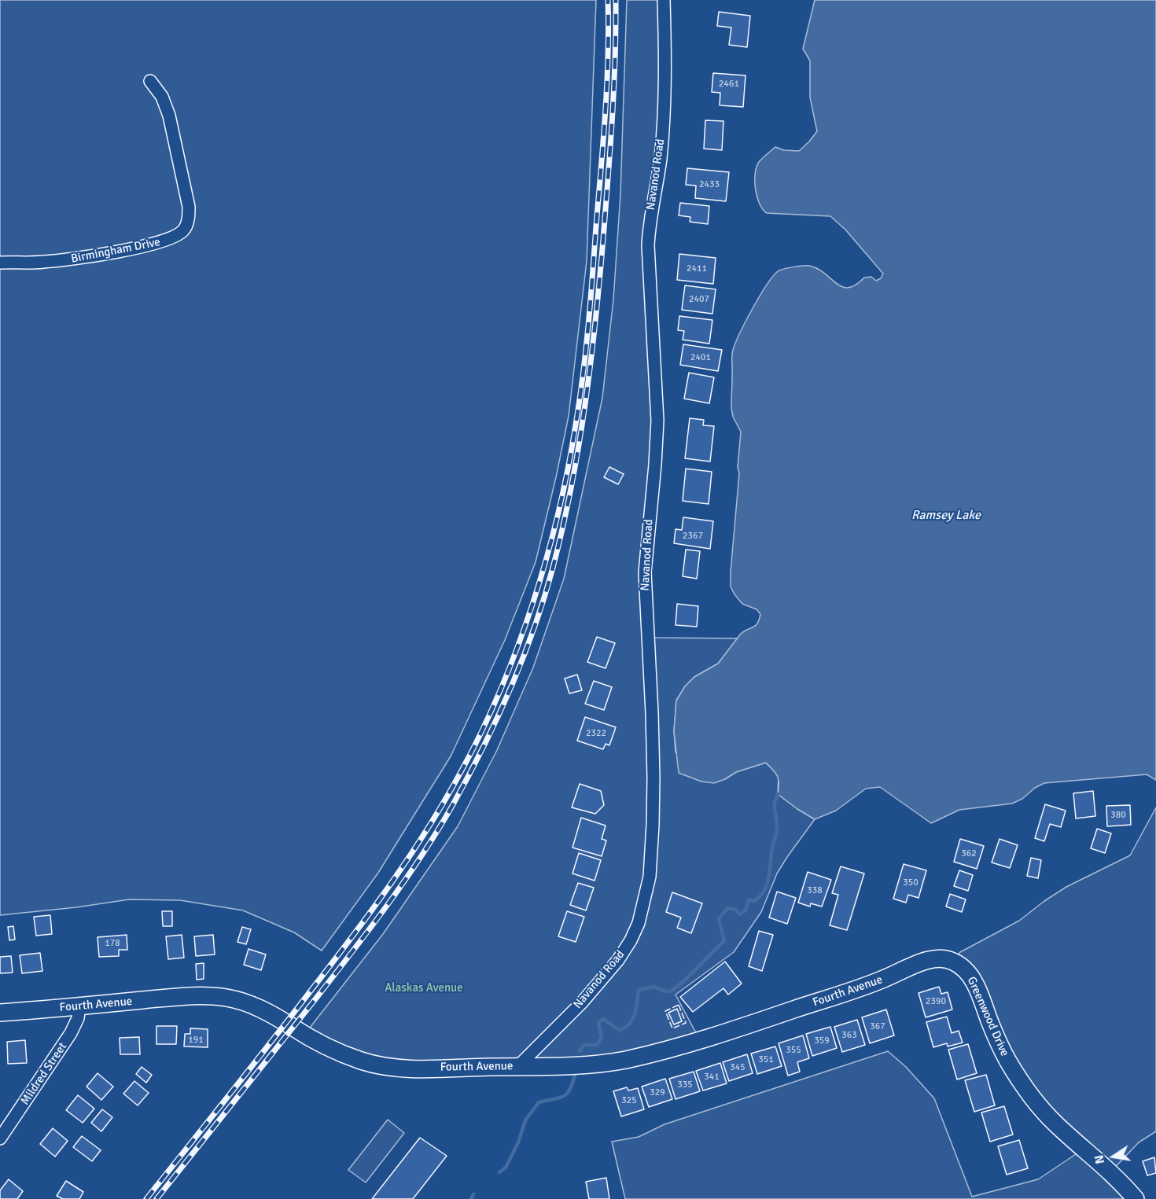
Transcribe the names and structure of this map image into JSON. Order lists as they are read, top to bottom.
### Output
{
  "streets": {
    "street": [
      "Navanod Road",
      "Birmingham Drive",
      "Fourth Avenue",
      "Greenwood Drive",
      "Mildred Street"
    ]
  },
  "crossings": [
    ["Navanod Road", "Fourth Avenue"],
    ["Fourth Avenue", "Greenwood Drive"],
    ["Fourth Avenue", "Mildred Street"]
  ],
  "water": ["Ramsey Lake"],
  "parks": ["Alaskas Avenue"],
  "house_numbers": [
    "2461",
    "2433",
    "2411",
    "2407",
    "2401",
    "2367",
    "2322",
    "380",
    "362",
    "350",
    "338",
    "178",
    "2390",
    "367",
    "363",
    "191",
    "359",
    "355",
    "351",
    "345",
    "341",
    "335",
    "329",
    "325"
  ],
  "north": "left"
}
